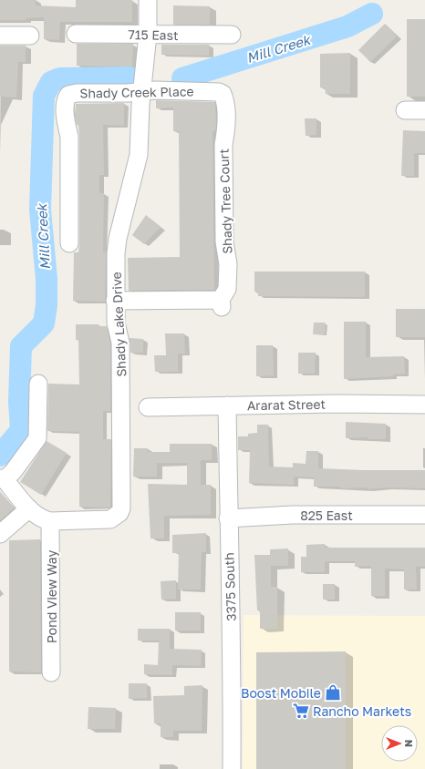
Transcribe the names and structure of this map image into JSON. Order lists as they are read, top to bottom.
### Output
{
  "streets": {
    "street": [
      "715 East",
      "Shady Creek Place",
      "Shady Tree Court",
      "Shady Lake Drive",
      "Ararat Street",
      "825 East",
      "3375 South",
      "Pond View Way"
    ]
  },
  "crossings": [
    ["715 East", "Shady Lake Drive"],
    ["Shady Creek Place", "Shady Tree Court"],
    ["Shady Creek Place", "Shady Lake Drive"],
    ["Shady Tree Court", "Shady Lake Drive"],
    ["Shady Lake Drive", "Pond View Way"],
    ["Ararat Street", "3375 South"],
    ["825 East", "3375 South"]
  ],
  "water": ["Mill Creek"],
  "places": {
    "shop": ["Boost Mobile"],
    "supermarket": ["Rancho Markets"]
  },
  "north": "right"
}
